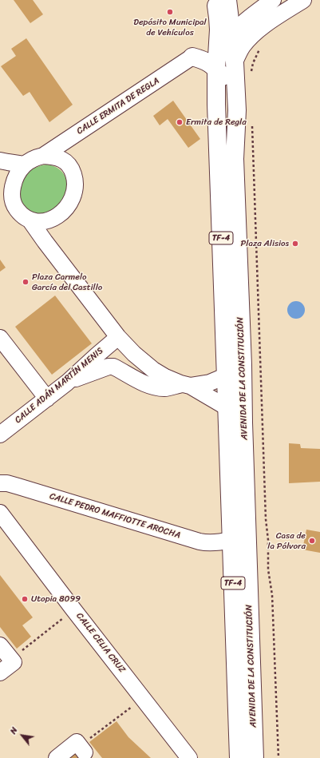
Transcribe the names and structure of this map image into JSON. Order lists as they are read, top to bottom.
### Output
{
  "streets": {
    "main road": ["TF-4", "AVENIDA DE LA CONSTITUCIÓN"],
    "street": [
      "CALLE ERMITA DE REGLA",
      "CALLE ADÁN MARTÍN MENIS",
      "CALLE PEDRO MAFFIOTTE AROCHA",
      "CALLE CELIA CRUZ"
    ]
  },
  "crossings": [
    ["AVENIDA DE LA CONSTITUCIÓN", "CALLE PEDRO MAFFIOTTE AROCHA"]
  ],
  "places": [
    "Depósito Municipal de Vehículos",
    "Ermita de Regla",
    "Plaza Alisios",
    "Plaza Carmelo García del Castillo",
    "Casa de la Pólvora",
    "Utopia 8099"
  ],
  "north": "top left"
}
